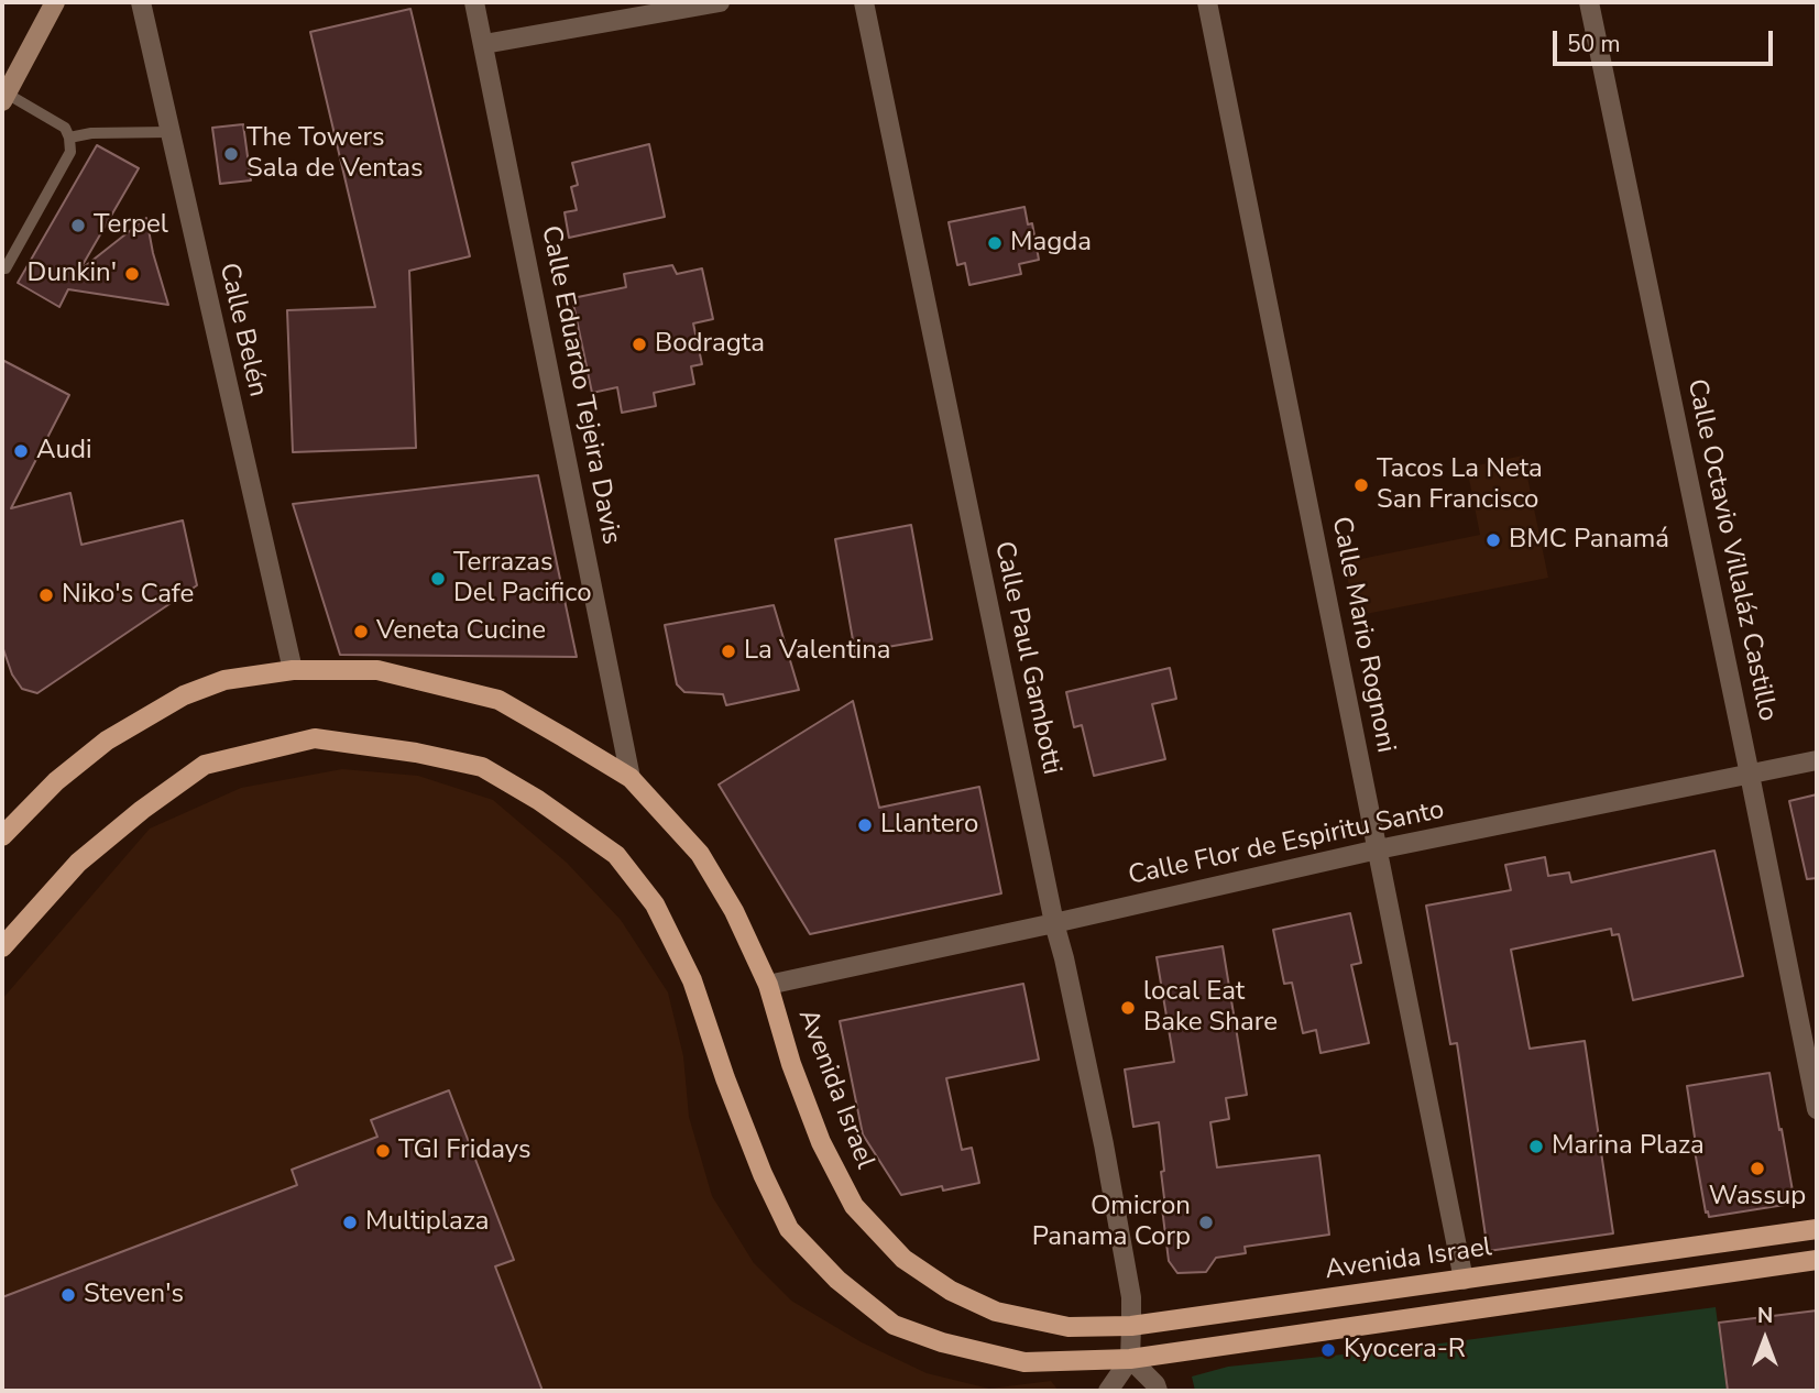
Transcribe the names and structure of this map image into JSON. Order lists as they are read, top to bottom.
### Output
{
  "streets": {
    "main road": ["Avenida Israel"],
    "street": [
      "Calle Belén",
      "Calle Eduardo Tejeira Davis",
      "Calle Octavio Villaláz Castillo",
      "Calle Mario Rognoni",
      "Calle Paul Gambotti",
      "Calle Flor de Espiritu Santo"
    ]
  },
  "crossings": [
    ["Calle Belén", "Avenida Israel"],
    ["Calle Eduardo Tejeira Davis", "Avenida Israel"],
    ["Calle Octavio Villaláz Castillo", "Calle Flor de Espiritu Santo"],
    ["Calle Mario Rognoni", "Calle Flor de Espiritu Santo"],
    ["Calle Mario Rognoni", "Avenida Israel"],
    ["Calle Paul Gambotti", "Calle Flor de Espiritu Santo"],
    ["Calle Paul Gambotti", "Avenida Israel"],
    ["Calle Flor de Espiritu Santo", "Avenida Israel"]
  ],
  "places": [
    "The Towers Sala de Ventas",
    "Terpel",
    "Magda",
    "Dunkin'",
    "Bodragta",
    "Audi",
    "Tacos La Neta San Francisco",
    "BMC Panamá",
    "Terrazas Del Pacifico",
    "Niko's Cafe",
    "Veneta Cucine",
    "La Valentina",
    "Llantero",
    "local Eat Bake Share",
    "Marina Plaza",
    "TGI Fridays",
    "Wassup",
    "Multiplaza",
    "Omicron Panama Corp",
    "Steven's",
    "Kyocera-R"
  ],
  "scale_bar": "50 m",
  "north": "top"
}
